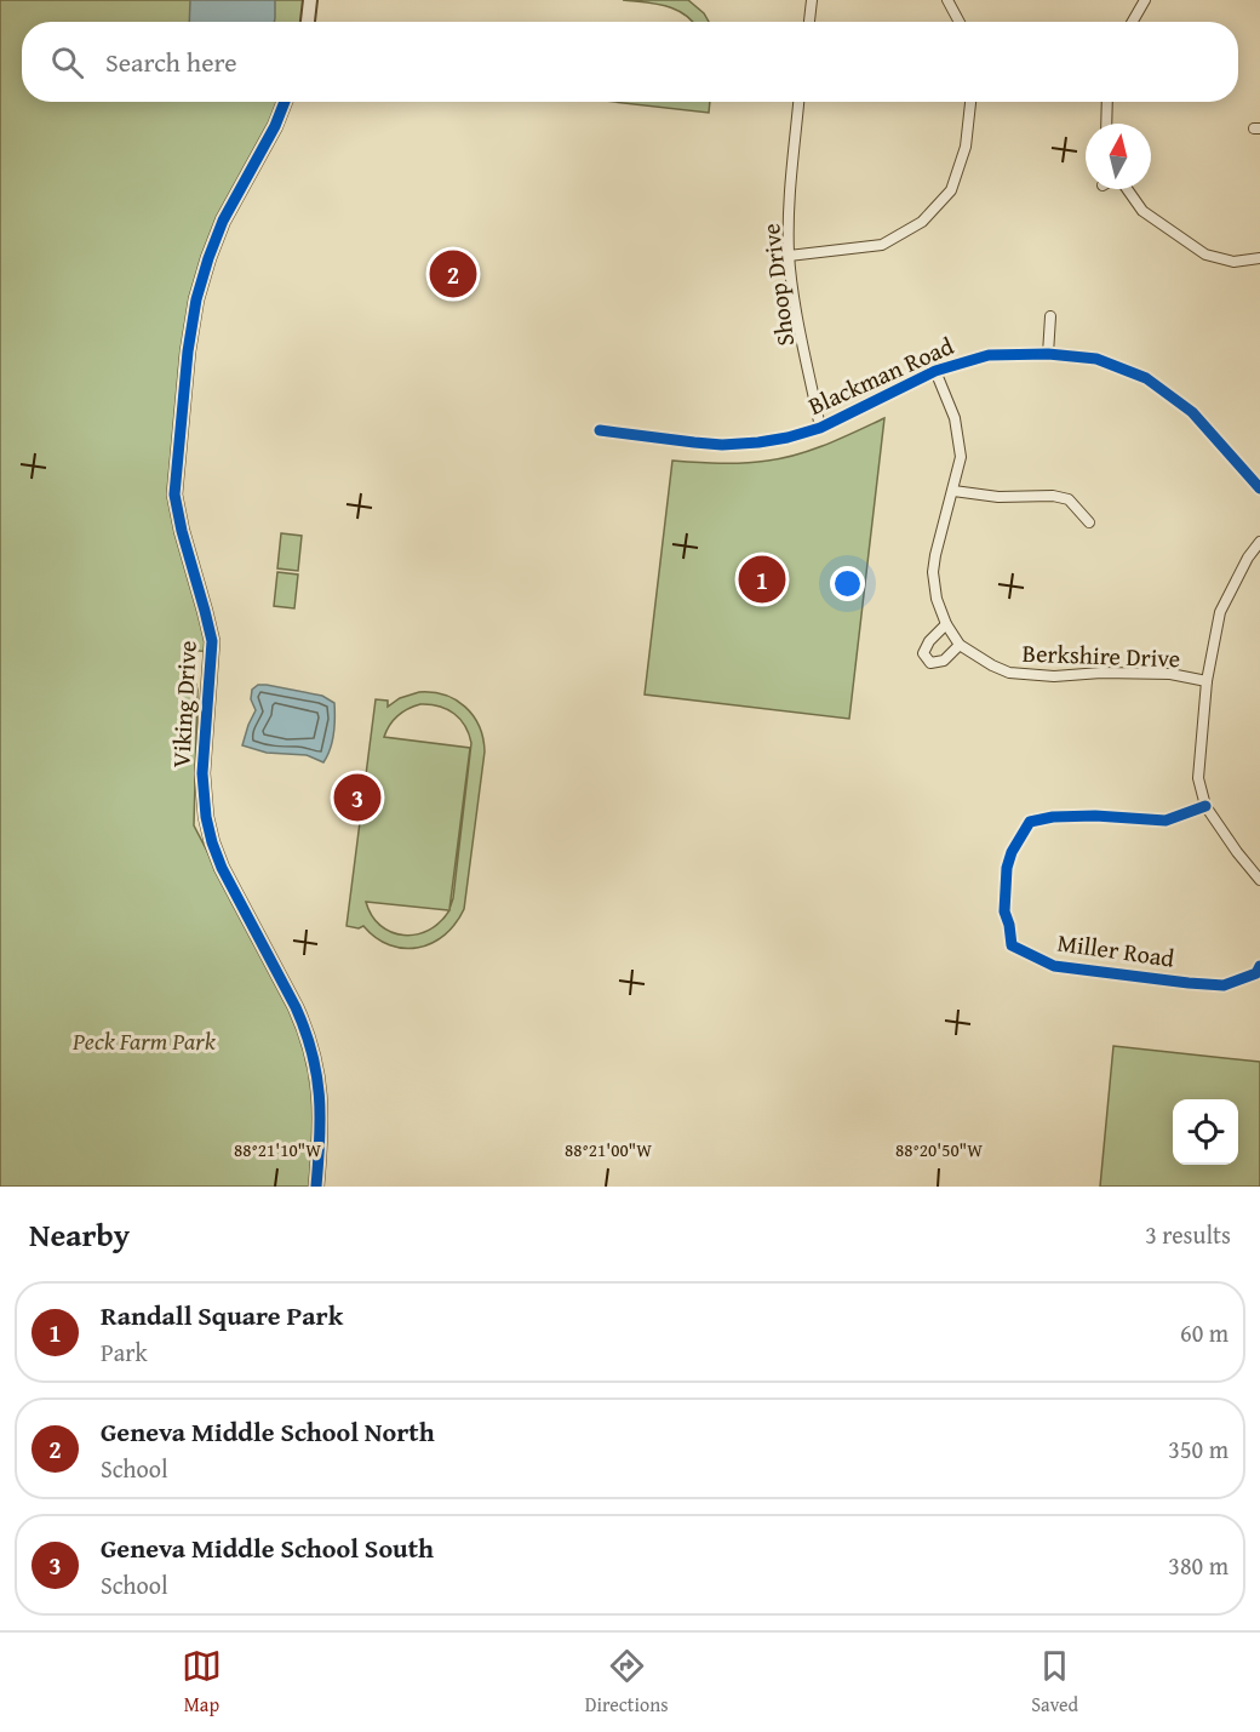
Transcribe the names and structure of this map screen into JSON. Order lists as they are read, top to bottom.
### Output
{
  "streets": {
    "street": [
      "Shoop Drive",
      "Blackman Road",
      "Berkshire Drive",
      "Viking Drive",
      "Miller Road"
    ]
  },
  "crossings": [
    ["Shoop Drive", "Blackman Road"],
    ["Blackman Road", "Berkshire Drive"]
  ],
  "parks": ["Peck Farm Park"],
  "north": "top",
  "page": {
    "search": "Search here",
    "pins": ["2", "1", "3"],
    "heading": ["Nearby", "3 results"],
    "list": [
      {
        "mark": "1",
        "name": "Randall Square Park",
        "note": "Park",
        "value": "60 m"
      },
      {
        "mark": "2",
        "name": "Geneva Middle School North",
        "note": "School",
        "value": "350 m"
      },
      {
        "mark": "3",
        "name": "Geneva Middle School South",
        "note": "School",
        "value": "380 m"
      }
    ],
    "nav": ["Map", "Directions", "Saved"]
  },
  "coordinates": ["88°21'10\"W", "88°21'00\"W", "88°20'50\"W"]
}
